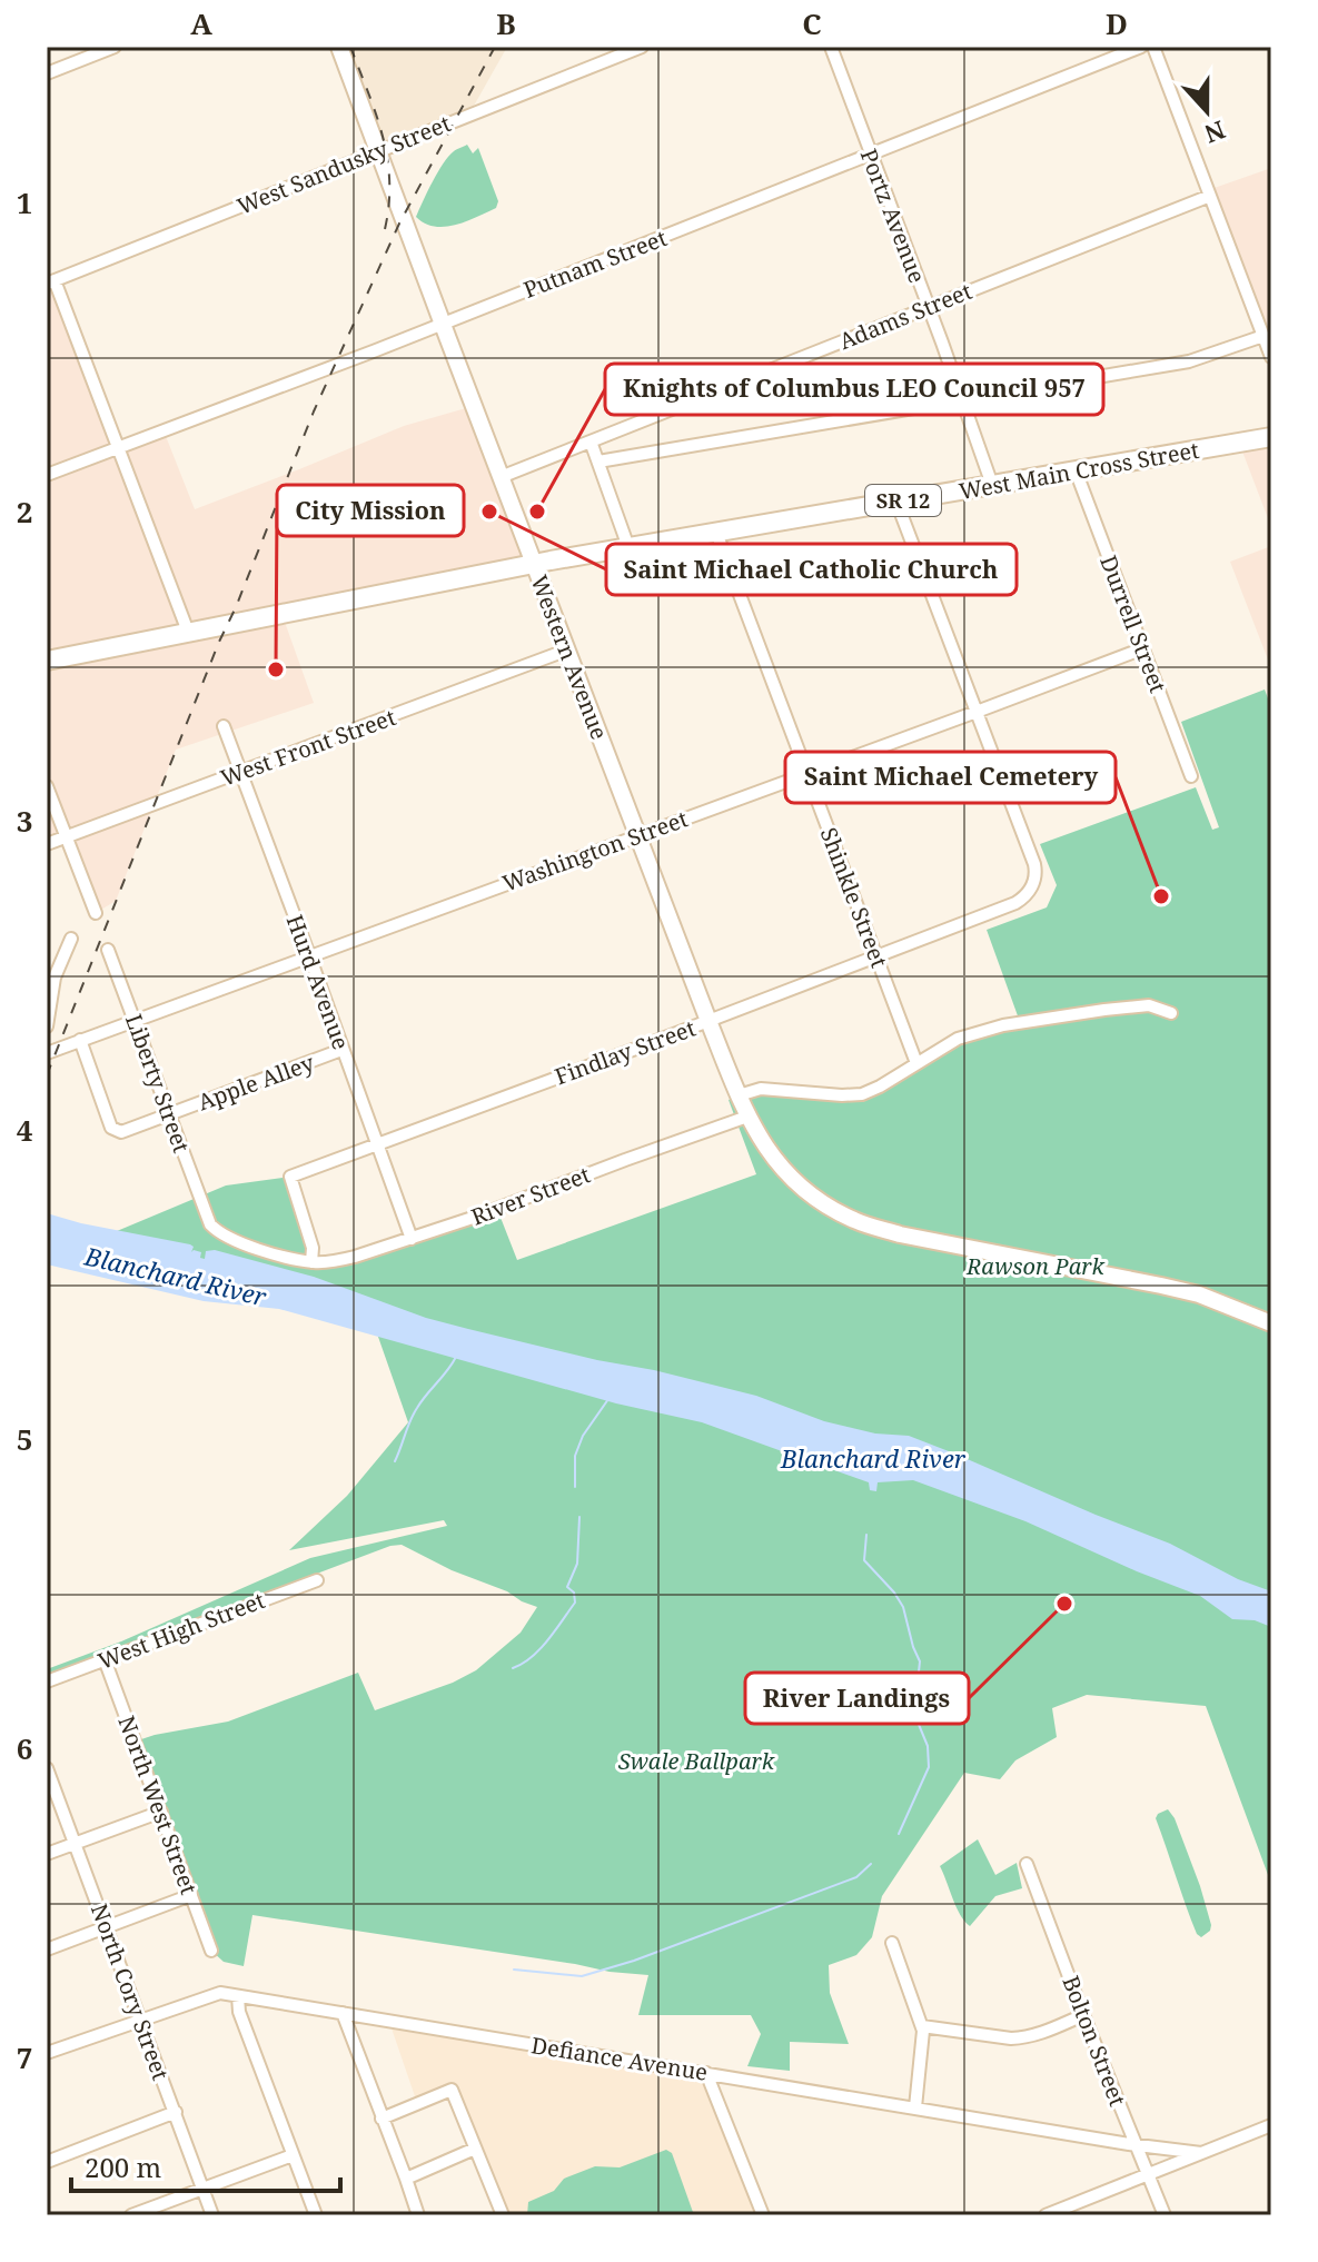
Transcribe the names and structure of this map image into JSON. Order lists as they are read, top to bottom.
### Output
{
  "streets": {
    "highway": ["West Main Cross Street", "SR 12"],
    "main road": ["Western Avenue"],
    "street": [
      "West Sandusky Street",
      "Portz Avenue",
      "Putnam Street",
      "Adams Street",
      "Durrell Street",
      "West Front Street",
      "Washington Street",
      "Shinkle Street",
      "Hurd Avenue",
      "Findlay Street",
      "Apple Alley",
      "Liberty Street",
      "River Street",
      "West High Street",
      "North West Street",
      "North Cory Street",
      "Bolton Street",
      "Defiance Avenue"
    ]
  },
  "crossings": [
    ["West Sandusky Street", "Western Avenue"],
    ["Portz Avenue", "Putnam Street"],
    ["Portz Avenue", "Adams Street"],
    ["Portz Avenue", "West Main Cross Street"],
    ["Putnam Street", "Western Avenue"],
    ["Adams Street", "Western Avenue"],
    ["West Main Cross Street", "Durrell Street"],
    ["West Main Cross Street", "Western Avenue"],
    ["West Main Cross Street", "Shinkle Street"],
    ["Durrell Street", "Washington Street"],
    ["Western Avenue", "West Front Street"],
    ["Western Avenue", "Washington Street"],
    ["Western Avenue", "Findlay Street"],
    ["Western Avenue", "River Street"],
    ["West Front Street", "Hurd Avenue"],
    ["Washington Street", "Shinkle Street"],
    ["Washington Street", "Hurd Avenue"],
    ["Washington Street", "Findlay Street"],
    ["Washington Street", "Apple Alley"],
    ["Washington Street", "Liberty Street"],
    ["Shinkle Street", "Findlay Street"],
    ["Hurd Avenue", "Findlay Street"],
    ["Hurd Avenue", "Apple Alley"],
    ["Hurd Avenue", "River Street"],
    ["Findlay Street", "Liberty Street"],
    ["Findlay Street", "River Street"],
    ["Apple Alley", "Liberty Street"],
    ["Liberty Street", "River Street"],
    ["West High Street", "North West Street"],
    ["North Cory Street", "Defiance Avenue"],
    ["Bolton Street", "Defiance Avenue"]
  ],
  "water": ["Blanchard River"],
  "parks": ["Rawson Park", "Swale Ballpark"],
  "places": [
    "Saint Michael Catholic Church",
    "Knights of Columbus LEO Council 957",
    "City Mission",
    "Saint Michael Cemetery",
    "River Landings"
  ],
  "scale_bar": "200 m",
  "north": "bottom",
  "grid": {
    "columns": [
      "A",
      "B",
      "C",
      "D"
    ],
    "rows": [
      "1",
      "2",
      "3",
      "4",
      "5",
      "6",
      "7"
    ]
  }
}
